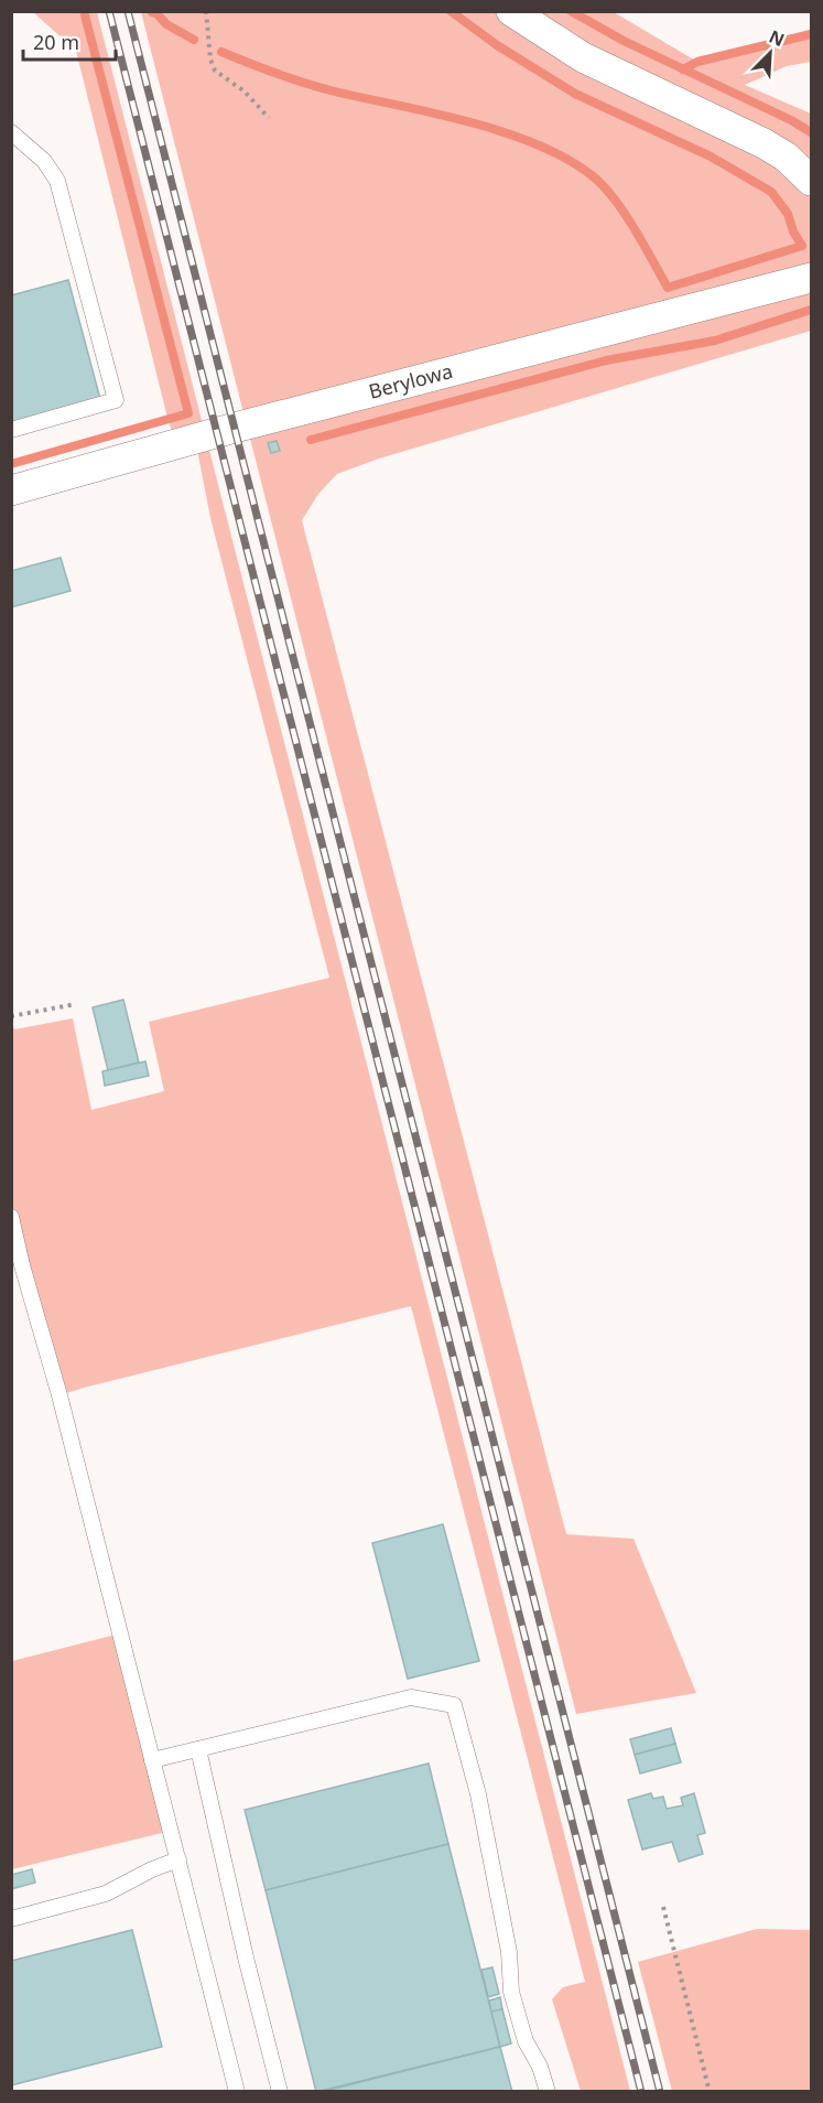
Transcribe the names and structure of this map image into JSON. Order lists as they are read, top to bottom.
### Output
{
  "streets": {
    "street": ["Berylowa"]
  },
  "scale_bar": "20 m",
  "north": "top right"
}
